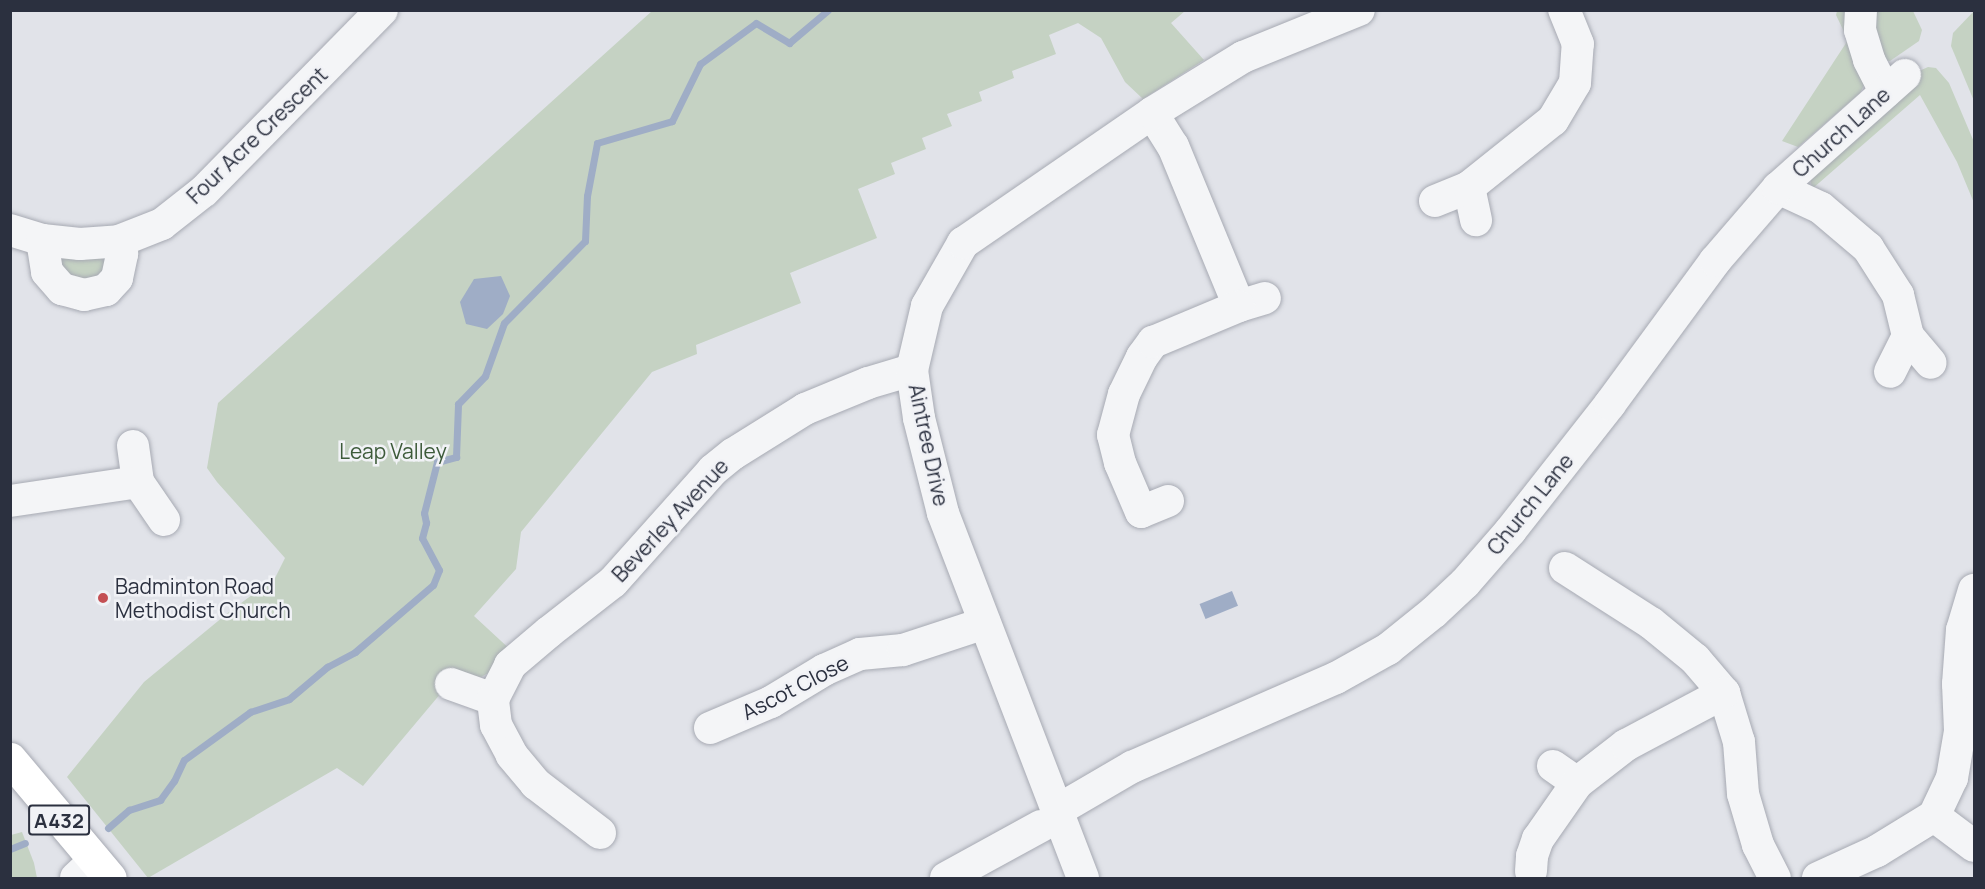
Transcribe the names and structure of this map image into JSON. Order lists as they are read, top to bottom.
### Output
{
  "streets": {
    "main road": ["A432"],
    "street": [
      "Church Lane",
      "Four Acre Crescent",
      "Aintree Drive",
      "Beverley Avenue",
      "Ascot Close"
    ]
  },
  "crossings": [
    ["Church Lane", "Aintree Drive"],
    ["Aintree Drive", "Beverley Avenue"],
    ["Aintree Drive", "Ascot Close"]
  ],
  "parks": ["Leap Valley"],
  "places": ["Badminton Road Methodist Church"]
}
